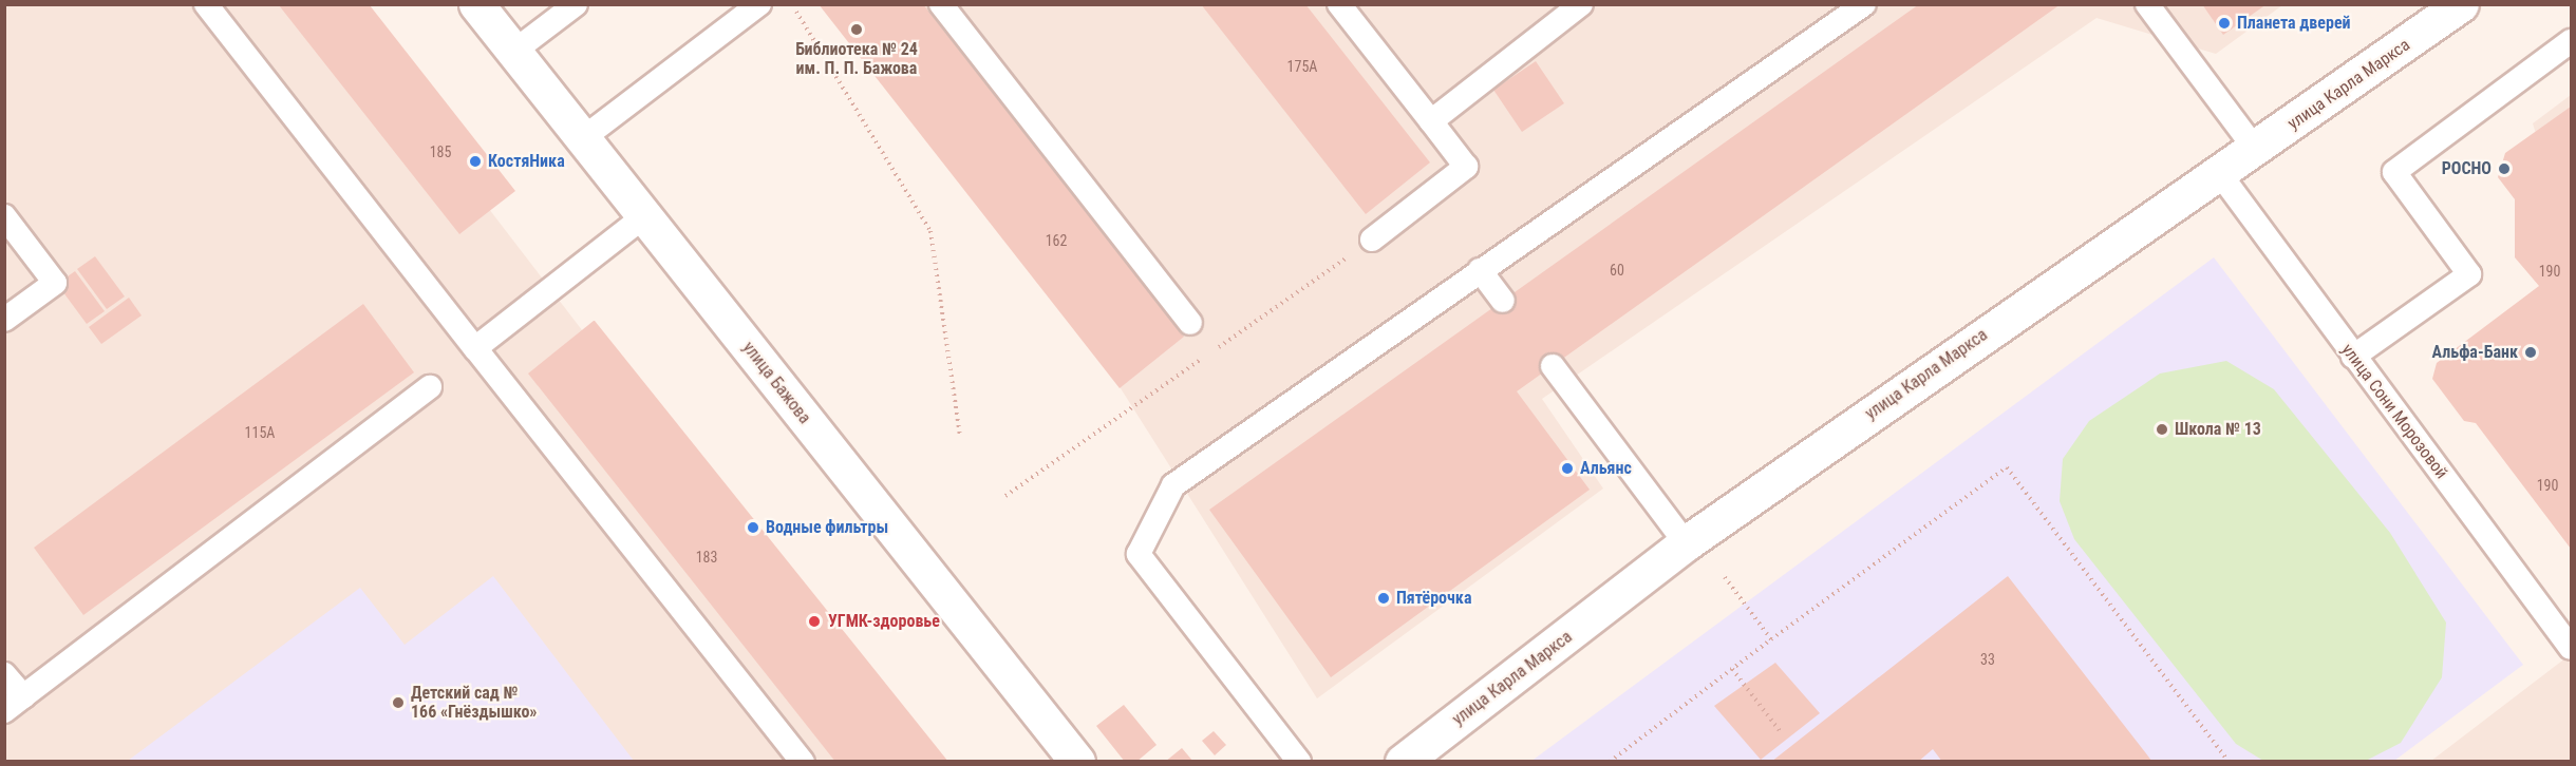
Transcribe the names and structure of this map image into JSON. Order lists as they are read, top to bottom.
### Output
{
  "streets": {
    "street": ["улица Карла Маркса", "улица Бажова"],
    "lane": ["улица Сони Морозовой"]
  },
  "crossings": [
    ["улица Карла Маркса", "улица Сони Морозовой"]
  ],
  "places": [
    "Планета дверей",
    "Библиотека № 24 им. П. П. Бажова",
    "КостяНика",
    "РОСНО",
    "Альфа-Банк",
    "Школа № 13",
    "Альянс",
    "Водные фильтры",
    "Пятёрочка",
    "УГМК-здоровье",
    "Детский сад № 166 «Гнёздышко»"
  ],
  "house_numbers": [
    "175А",
    "185",
    "162",
    "60",
    "190",
    "115А",
    "190",
    "183",
    "33"
  ]
}
